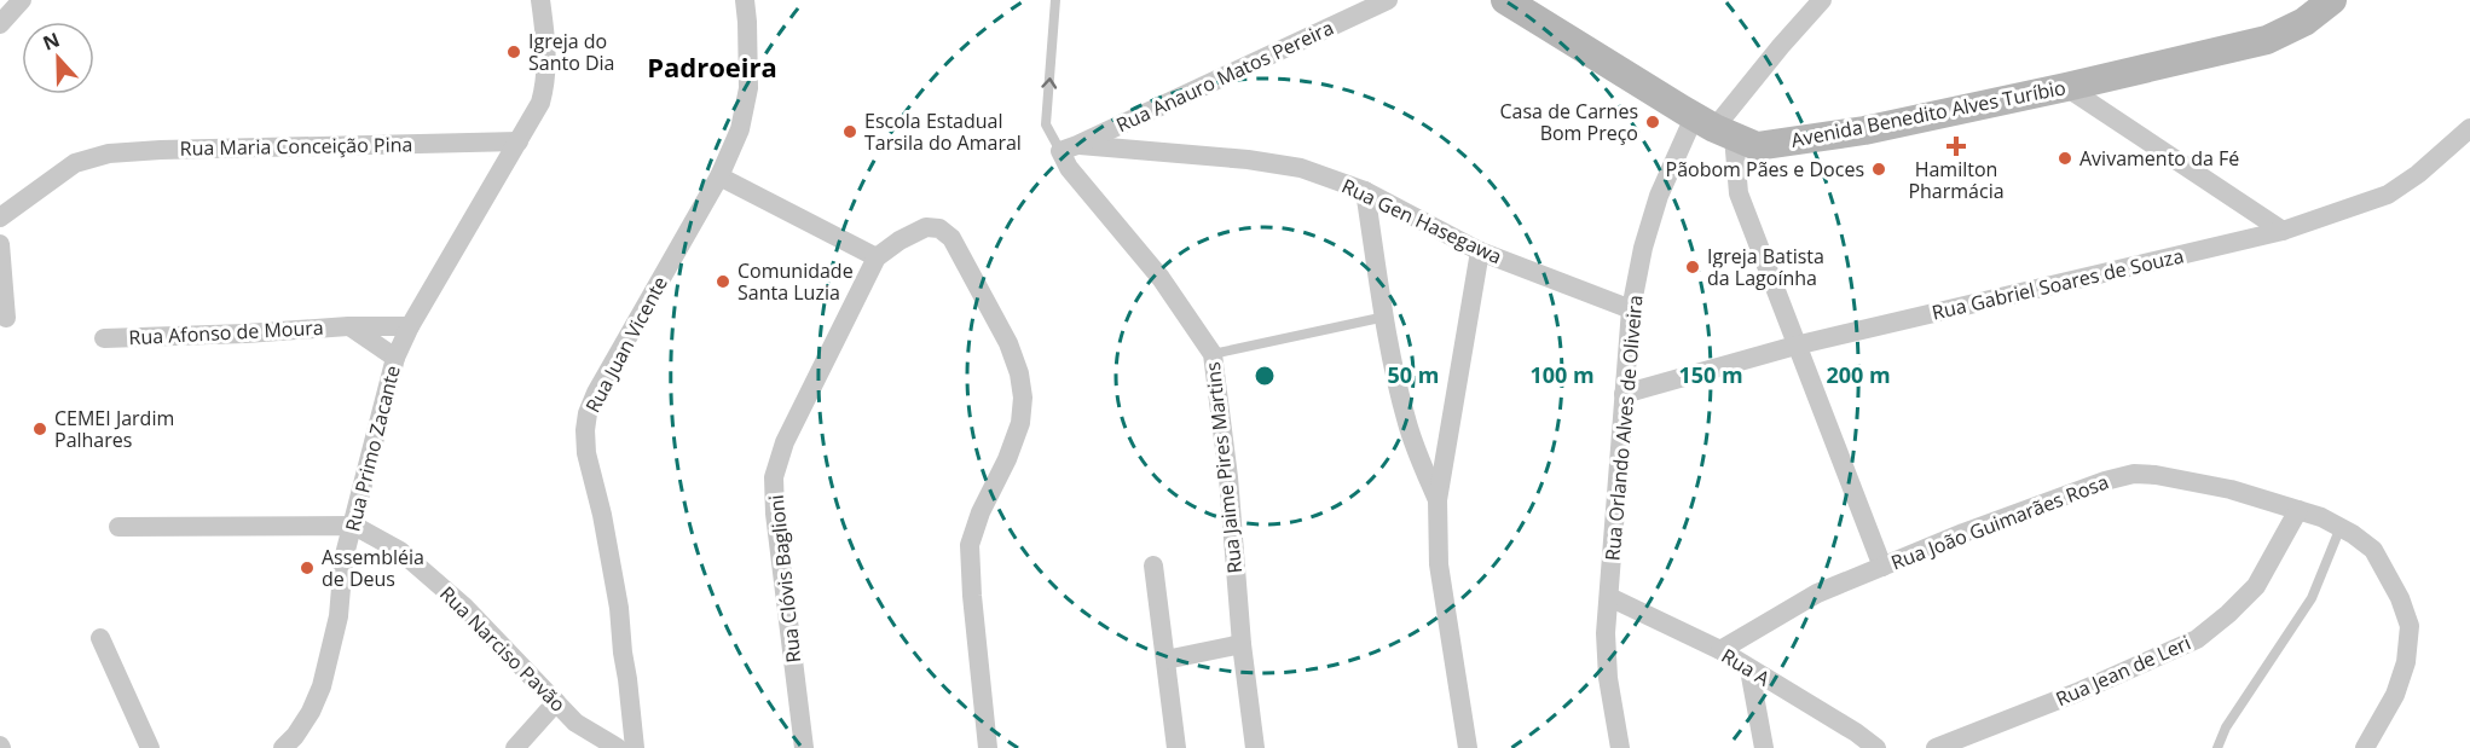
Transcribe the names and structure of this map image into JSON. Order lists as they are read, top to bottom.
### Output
{
  "streets": {
    "main road": ["Avenida Benedito Alves Turíbio"],
    "street": [
      "Rua Anauro Matos Pereira",
      "Rua Maria Conceição Pina",
      "Rua Gen Hasegawa",
      "Rua Gabriel Soares de Souza",
      "Rua Afonso de Moura",
      "Rua Juan Vicente",
      "Rua Orlando Alves de Oliveira",
      "Rua Primo Zacante",
      "Rua Jaime Pires Martins",
      "Rua João Guimarães Rosa",
      "Rua Clóvis Baglioni",
      "Rua Narciso Pavão",
      "Rua A",
      "Rua Jean de Leri"
    ]
  },
  "crossings": [
    ["Rua Anauro Matos Pereira", "Rua Gen Hasegawa"],
    ["Rua Anauro Matos Pereira", "Rua Jaime Pires Martins"],
    ["Avenida Benedito Alves Turíbio", "Rua Orlando Alves de Oliveira"],
    ["Rua Maria Conceição Pina", "Rua Primo Zacante"],
    ["Rua Gen Hasegawa", "Rua Orlando Alves de Oliveira"],
    ["Rua Gen Hasegawa", "Rua Jaime Pires Martins"],
    ["Rua Gabriel Soares de Souza", "Rua Orlando Alves de Oliveira"],
    ["Rua Afonso de Moura", "Rua Primo Zacante"],
    ["Rua Orlando Alves de Oliveira", "Rua A"],
    ["Rua Primo Zacante", "Rua Narciso Pavão"],
    ["Rua João Guimarães Rosa", "Rua A"],
    ["Rua João Guimarães Rosa", "Rua Jean de Leri"]
  ],
  "districts": ["Padroeira"],
  "places": {
    "other": [
      "Igreja do Santo Dia",
      "Casa de Carnes Bom Preço",
      "Escola Estadual Tarsila do Amaral",
      "Avivamento da Fé",
      "Pãobom Pães e Doces",
      "Igreja Batista da Lagoínha",
      "Comunidade Santa Luzia",
      "CEMEI Jardim Palhares",
      "Assembléia de Deus"
    ],
    "health": ["Hamilton Pharmácia"]
  },
  "north": "top",
  "rings": [
    "50 m",
    "100 m",
    "150 m",
    "200 m"
  ]
}
